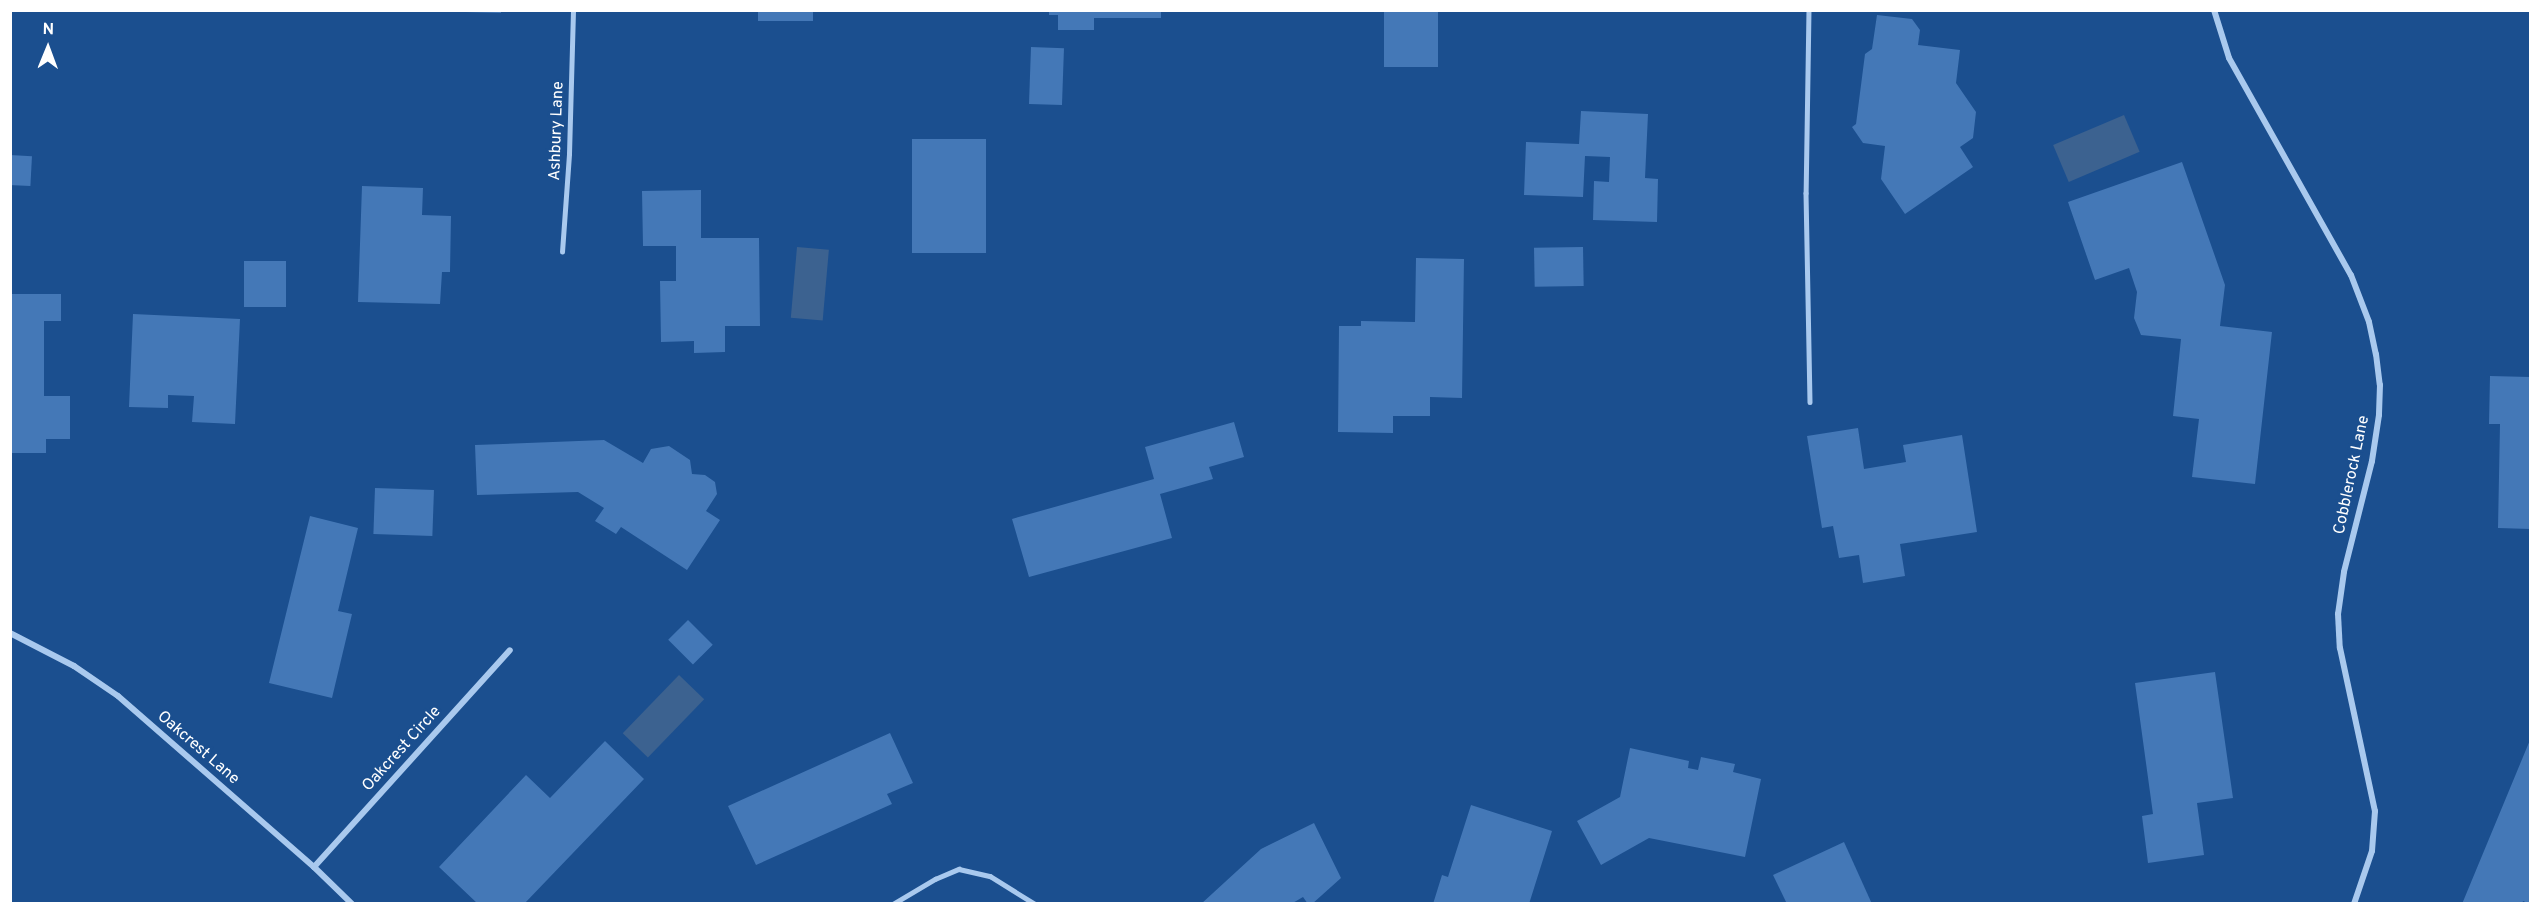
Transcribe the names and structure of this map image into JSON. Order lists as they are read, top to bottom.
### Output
{
  "streets": {
    "street": ["Cobblerock Lane", "Oakcrest Lane", "Oakcrest Circle"],
    "lane": ["Ashbury Lane"]
  },
  "crossings": [
    ["Oakcrest Lane", "Oakcrest Circle"]
  ],
  "north": "top"
}
